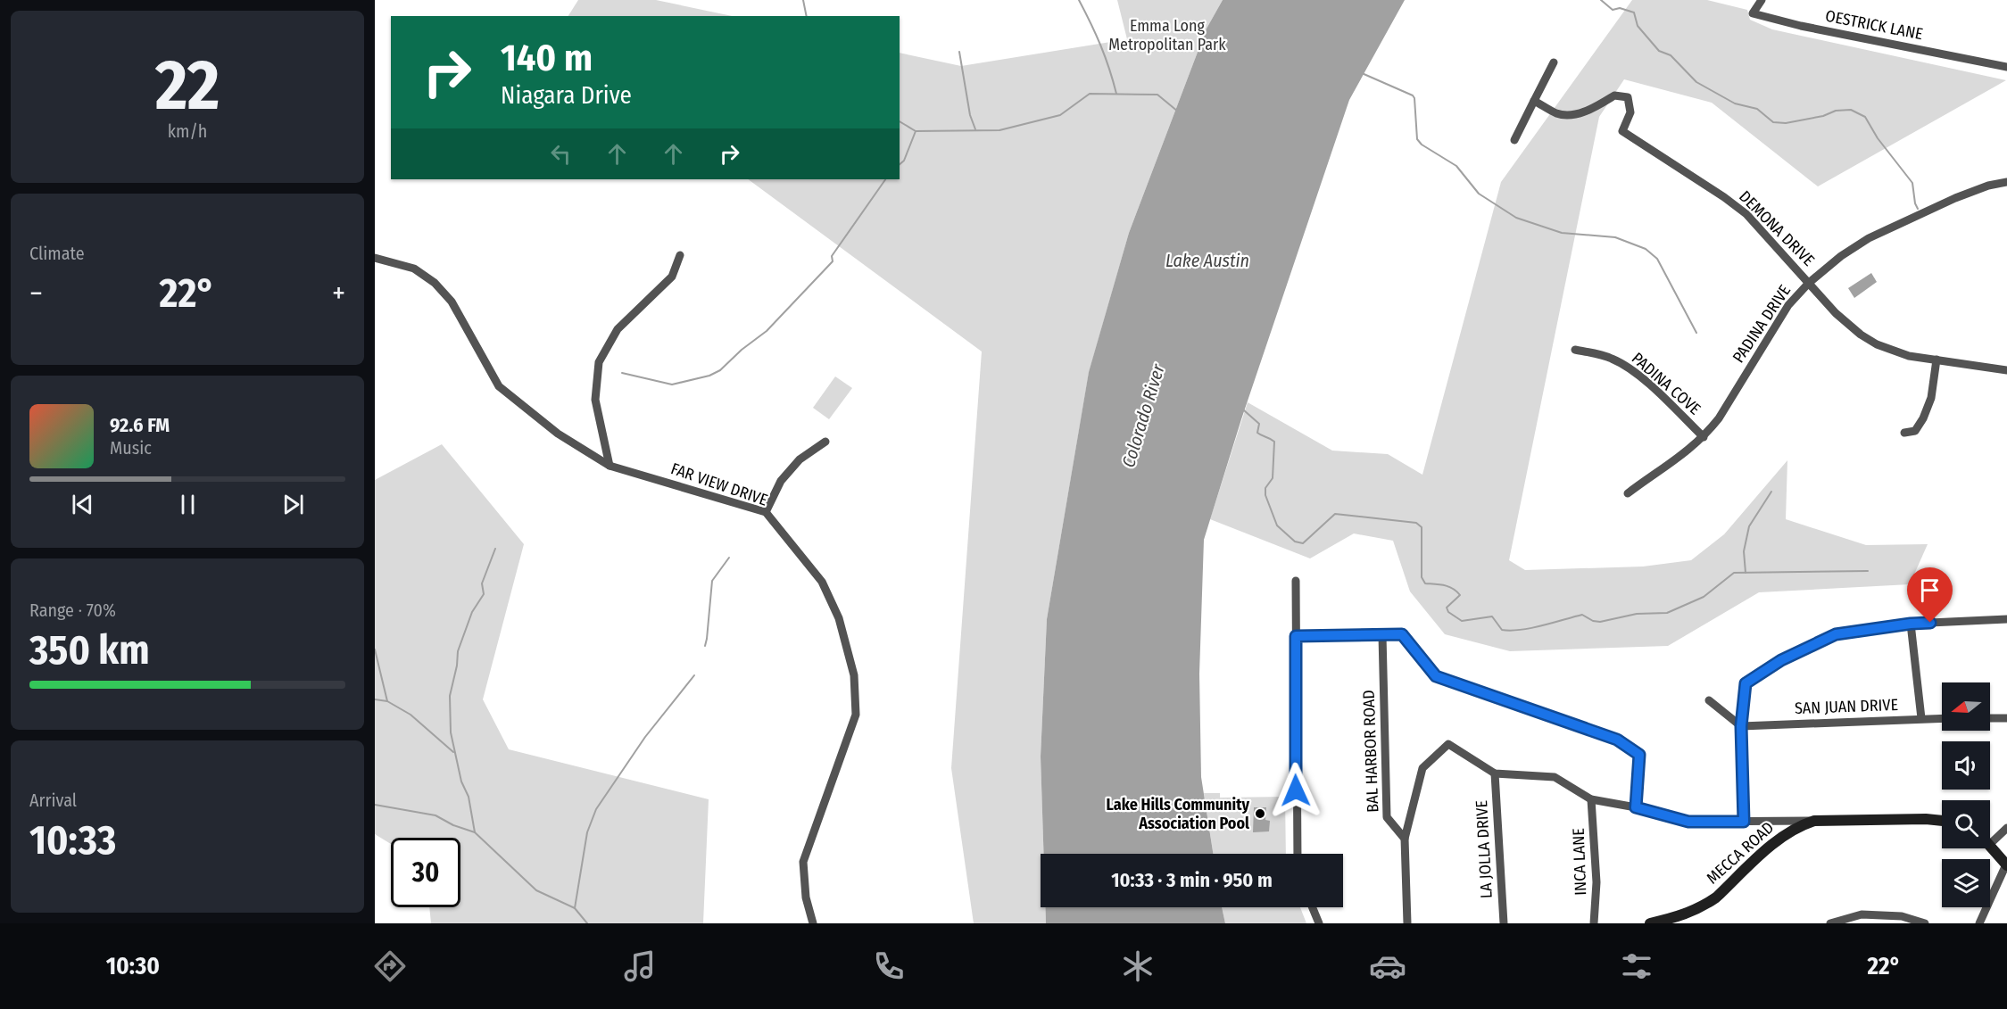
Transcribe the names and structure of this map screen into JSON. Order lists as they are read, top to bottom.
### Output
{
  "streets": {
    "street": [
      "OESTRICK LANE",
      "DEMONA DRIVE",
      "PADINA DRIVE",
      "PADINA COVE",
      "FAR VIEW DRIVE",
      "SAN JUAN DRIVE",
      "BAL HARBOR ROAD",
      "LA JOLLA DRIVE",
      "MECCA ROAD",
      "INCA LANE"
    ]
  },
  "crossings": [
    ["DEMONA DRIVE", "PADINA DRIVE"],
    ["PADINA DRIVE", "PADINA COVE"]
  ],
  "water": ["Lake Austin", "Colorado River"],
  "parks": ["Emma Long Metropolitan Park"],
  "places": ["Lake Hills Community Association Pool"],
  "north": "left",
  "page": {
    "tile": [
      ["22", "km/h"],
      "Climate",
      ["Range · 70%", "350 km"],
      ["Arrival", "10:33"]
    ],
    "turn": ["140 m", "Niagara Drive"],
    "heat": ["−", "22°", "+"],
    "song": ["92.6 FM", "Music"],
    "limit": "30",
    "trip": "10:33 · 3 min · 950 m",
    "tabs": ["10:30", "22°"]
  }
}
